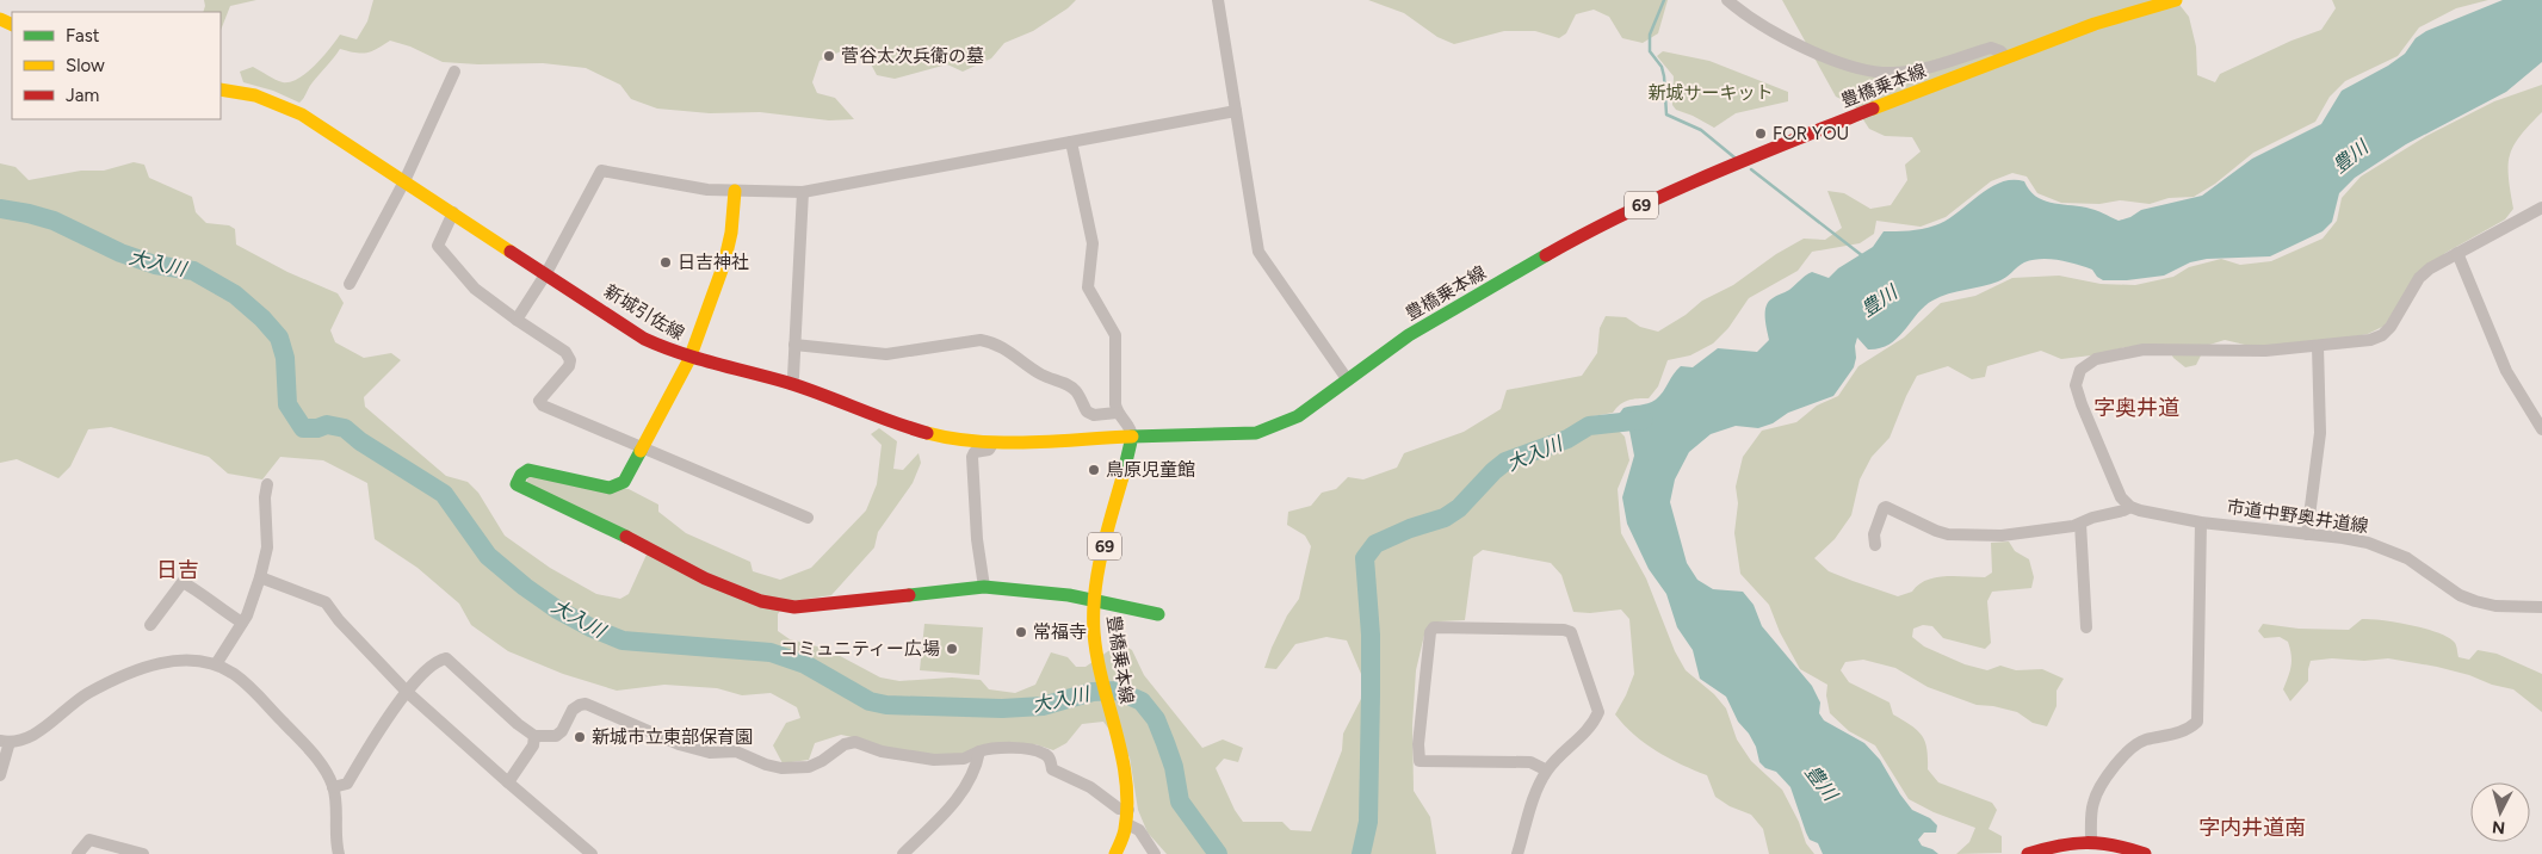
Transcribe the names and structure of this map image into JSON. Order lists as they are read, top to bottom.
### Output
{
  "streets": {
    "main road": ["豊橋乗本線", "69", "新城引佐線"],
    "street": ["市道中野奥井道線"]
  },
  "crossings": [
    ["豊橋乗本線", "新城引佐線"]
  ],
  "districts": ["字奥井道", "日吉", "字内井道南"],
  "water": ["豊川", "大入川"],
  "parks": ["新城サーキット"],
  "places": [
    "菅谷太次兵衛の墓",
    "FOR YOU",
    "日吉神社",
    "鳥原児童館",
    "常福寺",
    "コミュニティー広場",
    "新城市立東部保育園"
  ],
  "legend": ["Fast", "Slow", "Jam"],
  "north": "bottom"
}
